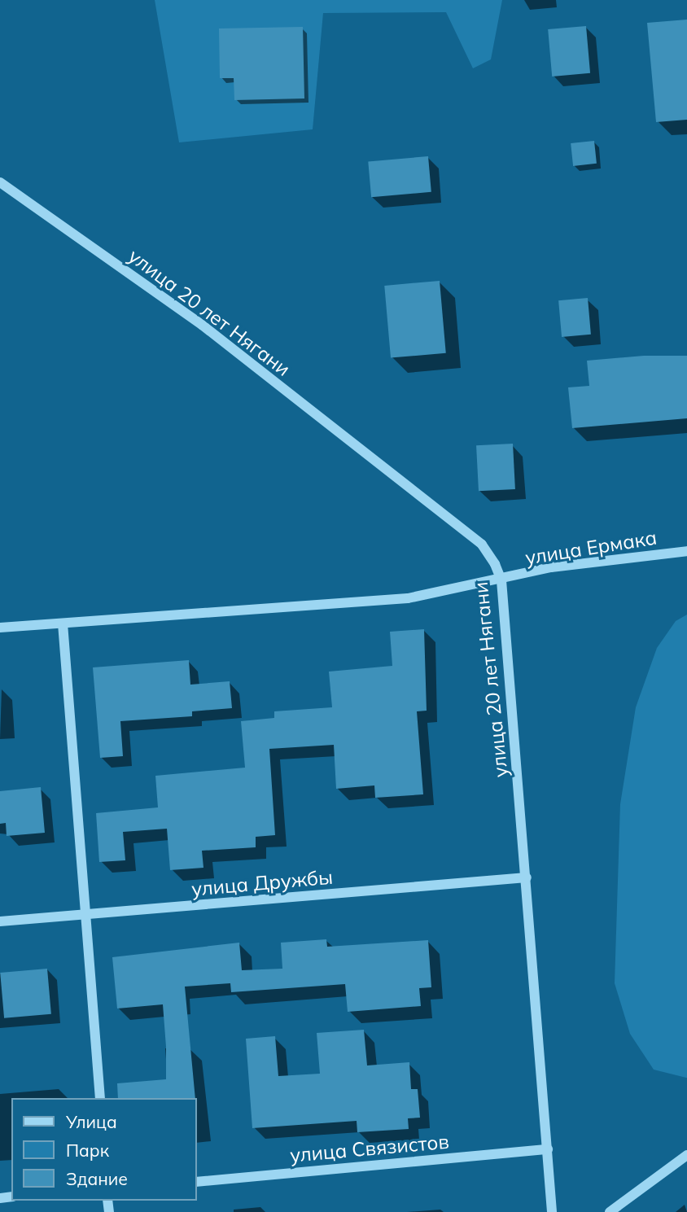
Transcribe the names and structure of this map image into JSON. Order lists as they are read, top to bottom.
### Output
{
  "streets": {
    "street": [
      "улица 20 лет Нягани",
      "улица Ермака",
      "улица Дружбы",
      "улица Связистов"
    ]
  },
  "crossings": [
    ["улица 20 лет Нягани", "улица Ермака"],
    ["улица 20 лет Нягани", "улица Дружбы"],
    ["улица 20 лет Нягани", "улица Связистов"]
  ],
  "legend": ["Улица", "Парк", "Здание"]
}
